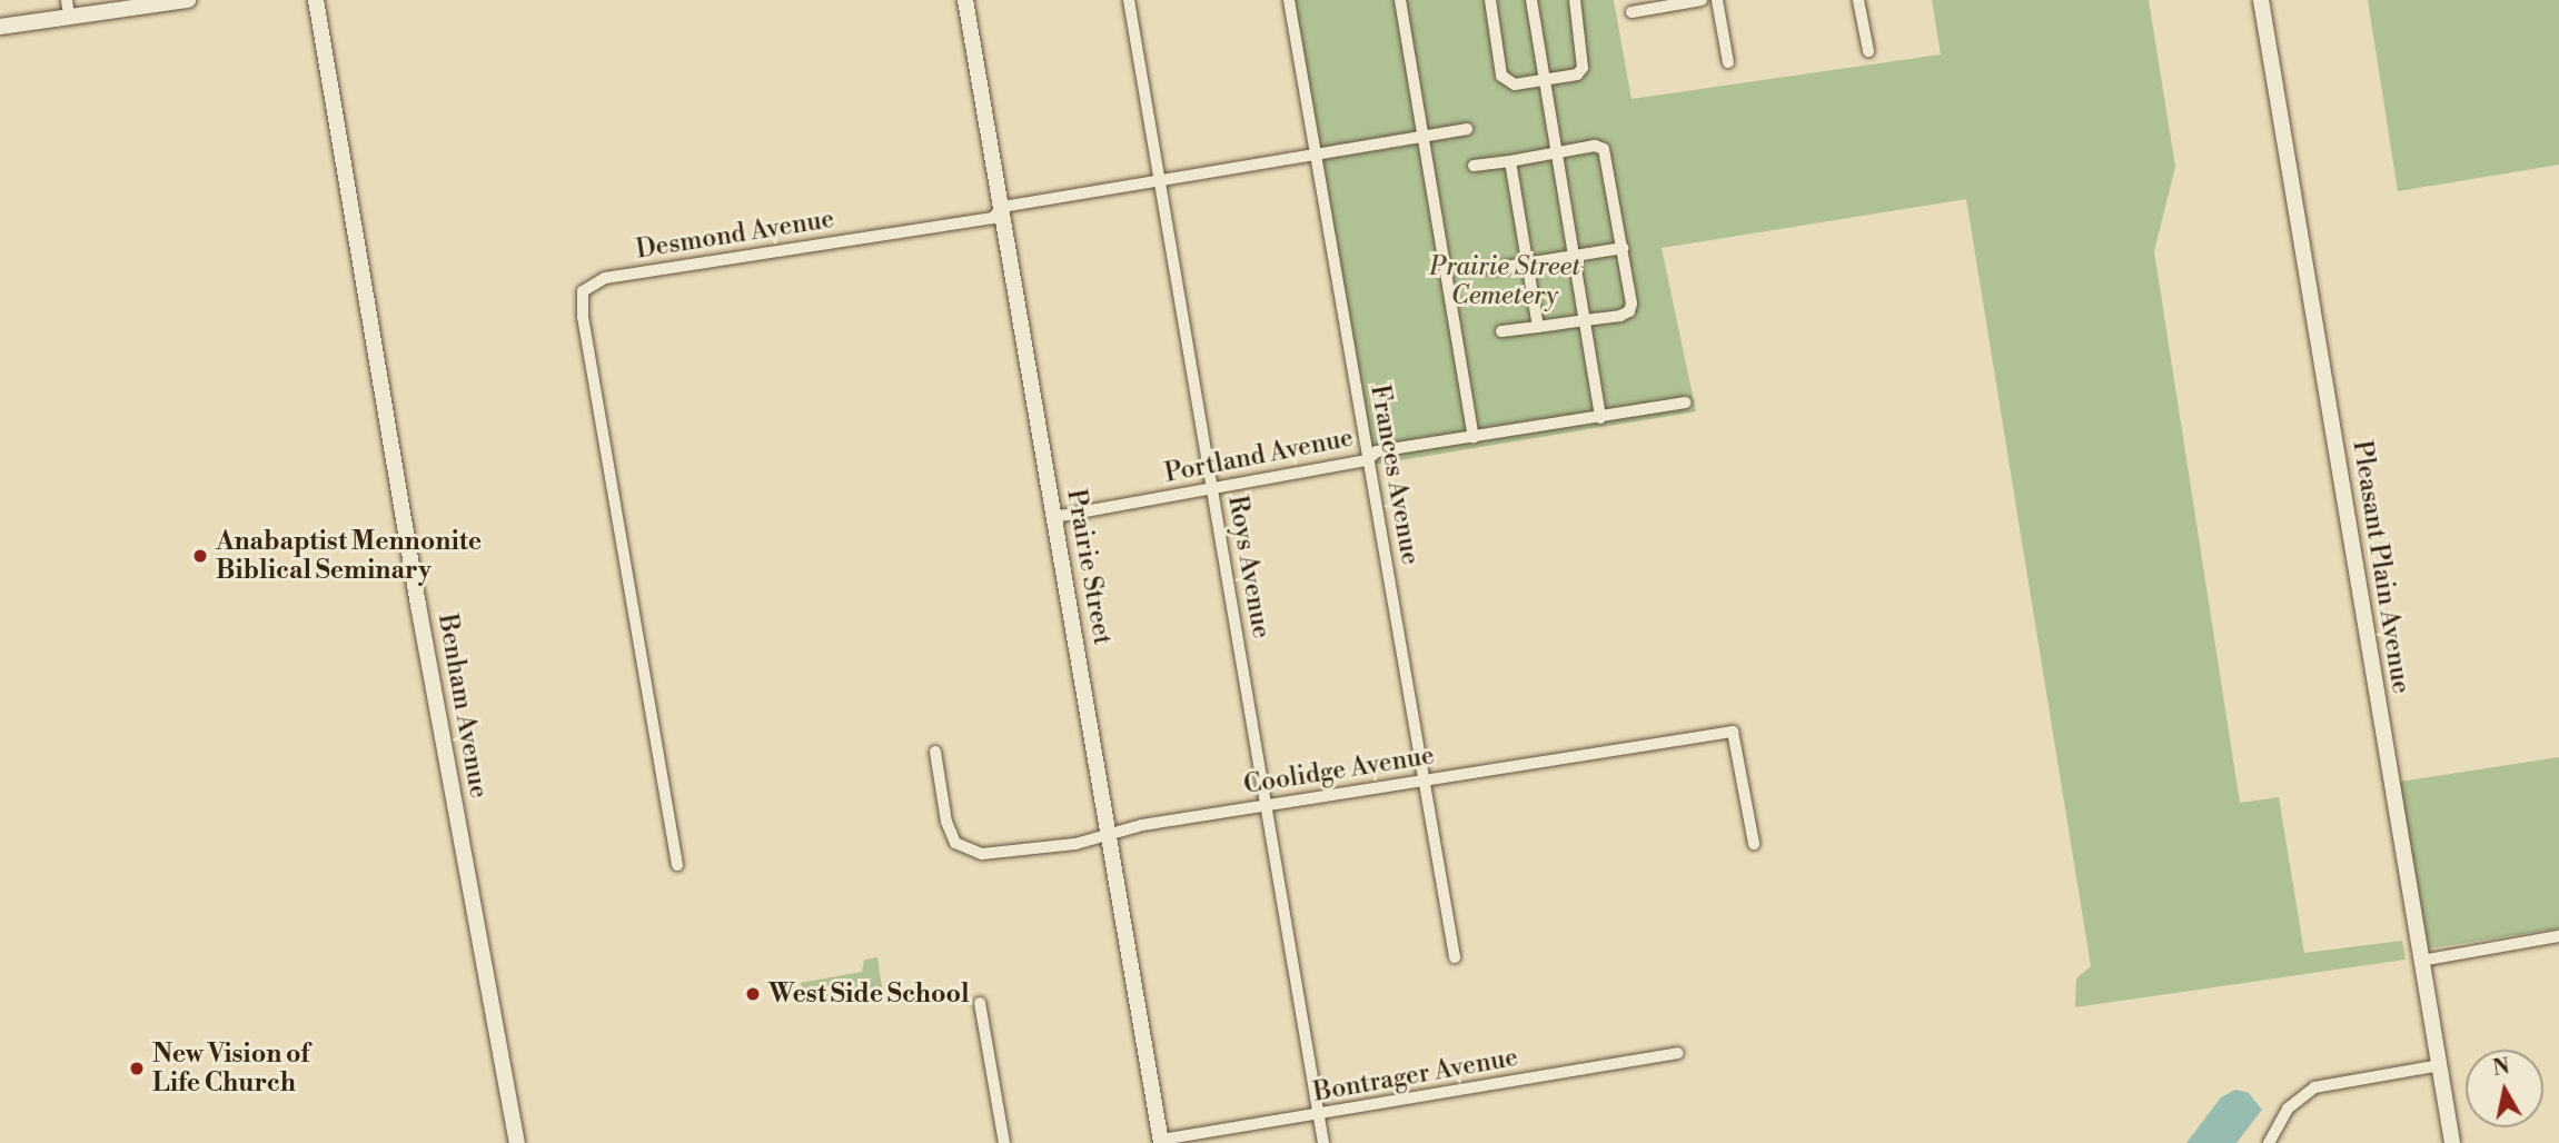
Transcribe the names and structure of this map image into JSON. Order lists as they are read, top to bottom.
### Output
{
  "streets": {
    "main road": ["Prairie Street", "Pleasant Plain Avenue", "Benham Avenue"],
    "street": [
      "Desmond Avenue",
      "Portland Avenue",
      "Frances Avenue",
      "Roys Avenue",
      "Coolidge Avenue",
      "Bontrager Avenue"
    ]
  },
  "crossings": [
    ["Desmond Avenue", "Frances Avenue"],
    ["Desmond Avenue", "Prairie Street"],
    ["Desmond Avenue", "Roys Avenue"],
    ["Portland Avenue", "Frances Avenue"],
    ["Portland Avenue", "Prairie Street"],
    ["Portland Avenue", "Roys Avenue"],
    ["Frances Avenue", "Coolidge Avenue"],
    ["Prairie Street", "Coolidge Avenue"],
    ["Prairie Street", "Bontrager Avenue"],
    ["Roys Avenue", "Coolidge Avenue"],
    ["Roys Avenue", "Bontrager Avenue"]
  ],
  "parks": ["Prairie Street Cemetery"],
  "places": ["Anabaptist Mennonite Biblical Seminary", "West Side School", "New Vision of Life Church"],
  "north": "top"
}
